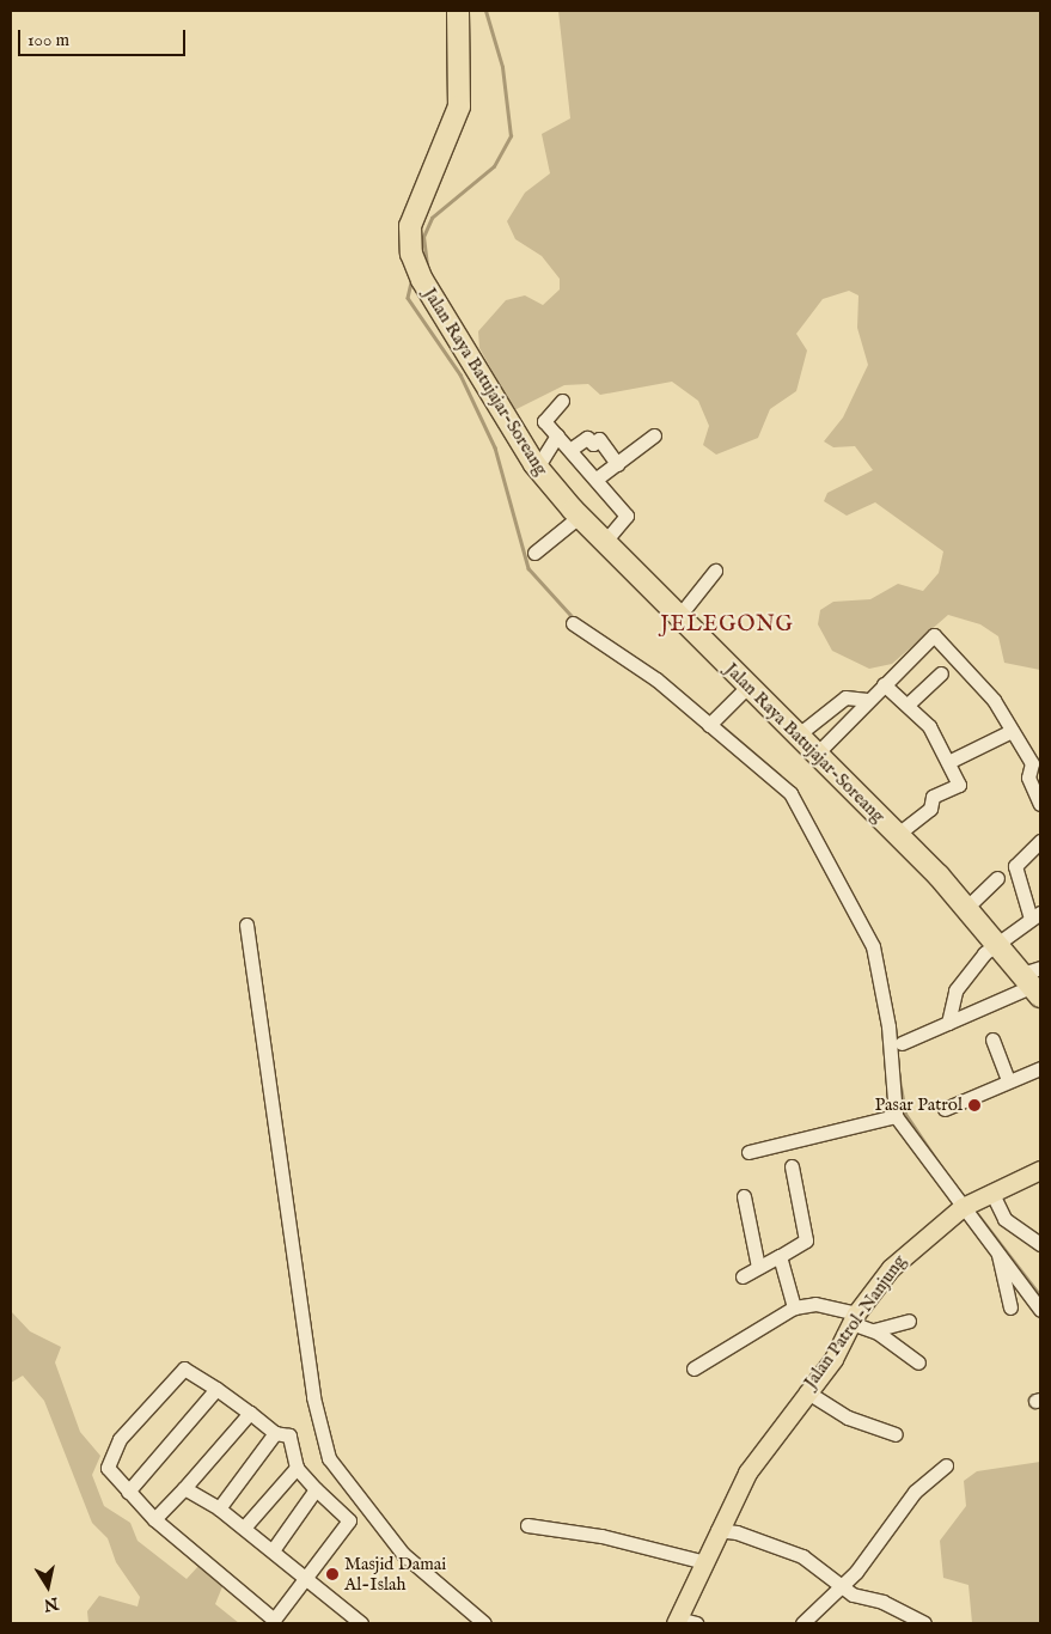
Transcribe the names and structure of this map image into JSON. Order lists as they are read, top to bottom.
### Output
{
  "streets": {
    "highway": ["Jalan Raya Batujajar-Soreang"],
    "main road": ["Jalan Patrol-Nanjung"]
  },
  "districts": ["JELEGONG"],
  "places": ["Pasar Patrol", "Masjid Damai Al-Islah"],
  "scale_bar": "100 m",
  "north": "bottom"
}
